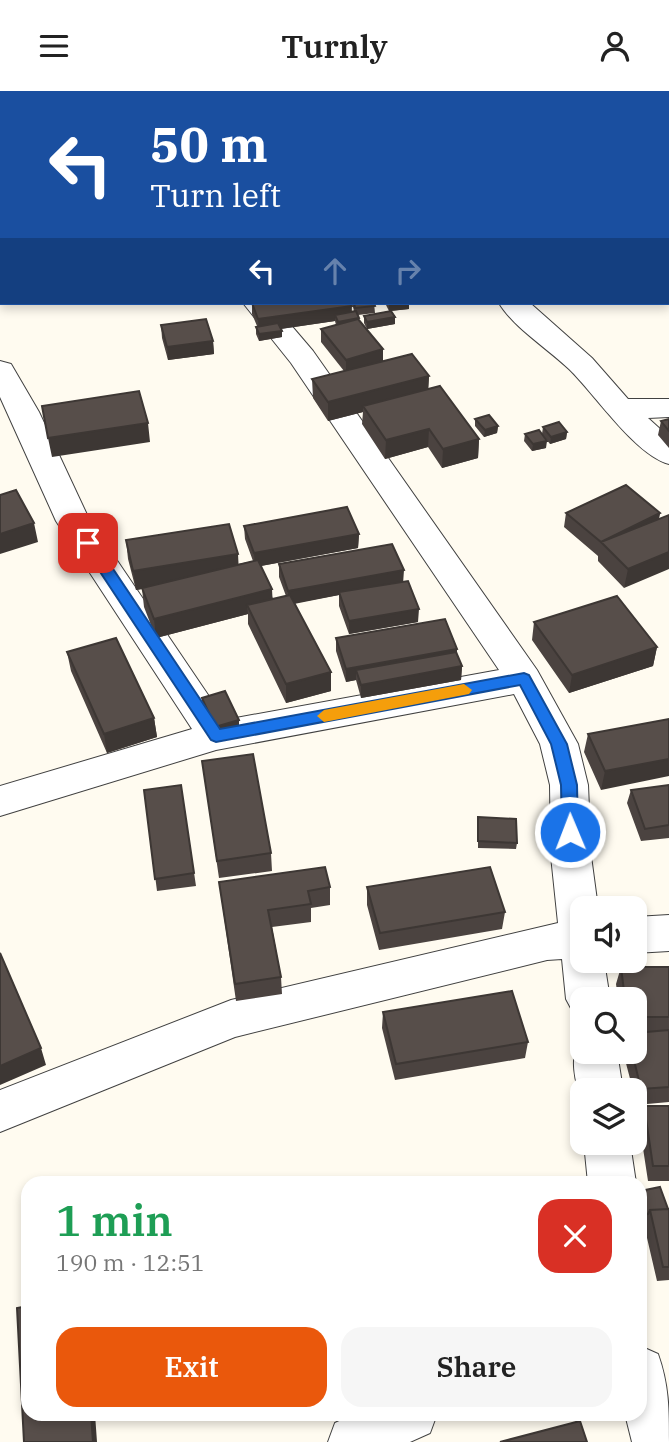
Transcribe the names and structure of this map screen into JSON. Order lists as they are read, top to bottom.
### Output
{
  "page": {
    "header": "Turnly",
    "turn": ["50 m", "Turn left"],
    "heading": ["1 min", "190 m · 12:51"],
    "buttons": ["Exit", "Share"]
  }
}
